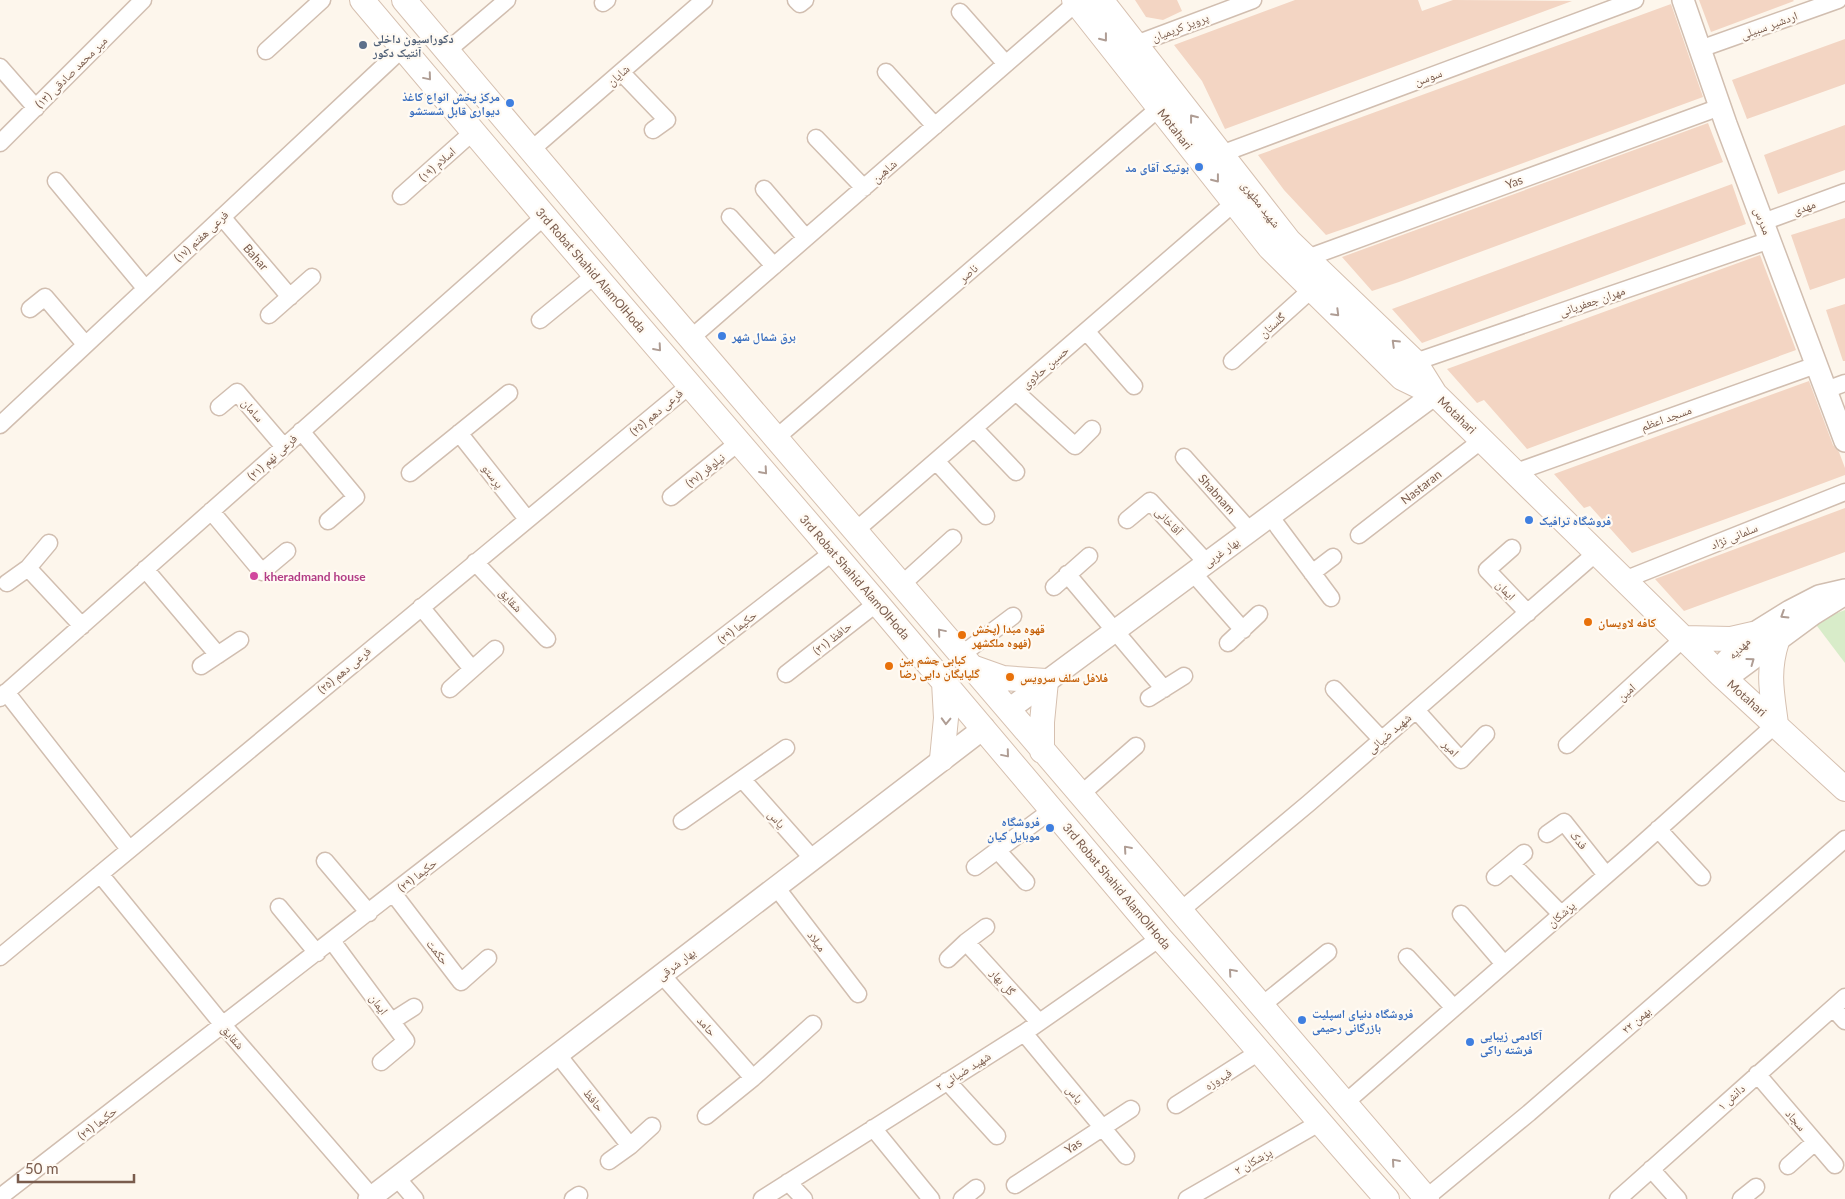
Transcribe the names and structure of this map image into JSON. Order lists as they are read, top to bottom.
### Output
{
  "streets": {
    "main road": ["Motahari", "شهید مطهری", "3rd Robat Shahid AlamOlHoda"],
    "street": [
      "اردشیر سبیلی",
      "پرویز کریمیان",
      "میر محمد صادقی (۱۳)",
      "شایان",
      "سوسن",
      "اسلام (۱۹)",
      "شاهین",
      "Yas",
      "مهدی",
      "مدرس",
      "فرعی هفتم (۱۷)",
      "Bahar",
      "ناصر",
      "مهران جعفریانی",
      "گلستان",
      "حسین حلاوی",
      "سامان",
      "فرعی دهم (۲۵)",
      "مسجد اعظم",
      "فرعی نهم (۲۱)",
      "نیلوفر (۲۷)",
      "پرستو",
      "Nastaran",
      "Shabnam",
      "آقاخانی",
      "سلمانی نژاد",
      "بهار غربی",
      "ایمان",
      "شقایق",
      "حکیما (۲۹)",
      "حافظ (۳۱)",
      "مهدیه",
      "امین",
      "شهید ضیائی",
      "امیر",
      "یاس",
      "فدک",
      "پزشکان",
      "میلاد",
      "حکمت",
      "بهار شرقی",
      "گل بهار",
      "۲۲ بهمن",
      "حامد",
      "شهید ضیائی ۲",
      "فیروزه",
      "دانش ۱",
      "حافظ",
      "سجاد",
      "پزشکان ۲"
    ]
  },
  "crossings": [
    ["اردشیر سبیلی", "مدرس"],
    ["پرویز کریمیان", "شهید مطهری"],
    ["سوسن", "شهید مطهری"],
    ["Motahari", "شاهین"],
    ["Motahari", "شهید مطهری"],
    ["Motahari", "ناصر"],
    ["Motahari", "گلستان"],
    ["Motahari", "حسین حلاوی"],
    ["Motahari", "مسجد اعظم"],
    ["Motahari", "Nastaran"],
    ["Motahari", "سلمانی نژاد"],
    ["Motahari", "بهار غربی"],
    ["Motahari", "مهدیه"],
    ["Motahari", "امین"],
    ["Motahari", "شهید ضیائی"],
    ["Motahari", "پزشکان"],
    ["اسلام (۱۹)", "3rd Robat Shahid AlamOlHoda"],
    ["Yas", "شهید مطهری"],
    ["Yas", "مدرس"],
    ["Yas", "یاس"],
    ["شهید مطهری", "مهران جعفریانی"],
    ["شهید مطهری", "بهار غربی"],
    ["مهدی", "مدرس"],
    ["مهدی", "مهران جعفریانی"],
    ["مدرس", "مهران جعفریانی"],
    ["مدرس", "مسجد اعظم"],
    ["فرعی هفتم (۱۷)", "Bahar"],
    ["فرعی هفتم (۱۷)", "3rd Robat Shahid AlamOlHoda"],
    ["3rd Robat Shahid AlamOlHoda", "فرعی دهم (۲۵)"],
    ["3rd Robat Shahid AlamOlHoda", "فرعی نهم (۲۱)"],
    ["3rd Robat Shahid AlamOlHoda", "نیلوفر (۲۷)"],
    ["3rd Robat Shahid AlamOlHoda", "حکیما (۲۹)"],
    ["3rd Robat Shahid AlamOlHoda", "حافظ (۳۱)"],
    ["3rd Robat Shahid AlamOlHoda", "بهار شرقی"],
    ["3rd Robat Shahid AlamOlHoda", "شهید ضیائی ۲"],
    ["3rd Robat Shahid AlamOlHoda", "فیروزه"],
    ["3rd Robat Shahid AlamOlHoda", "پزشکان ۲"],
    ["سامان", "فرعی نهم (۲۱)"],
    ["فرعی دهم (۲۵)", "پرستو"],
    ["فرعی دهم (۲۵)", "شقایق"],
    ["Shabnam", "بهار غربی"],
    ["آقاخانی", "بهار غربی"],
    ["ایمان", "حکیما (۲۹)"],
    ["ایمان", "شهید ضیائی"],
    ["شقایق", "حکیما (۲۹)"],
    ["شقایق", "بهار شرقی"],
    ["حکیما (۲۹)", "حکمت"],
    ["شهید ضیائی", "امیر"],
    ["یاس", "بهار شرقی"],
    ["یاس", "شهید ضیائی ۲"],
    ["فدک", "پزشکان"],
    ["میلاد", "بهار شرقی"],
    ["بهار شرقی", "حامد"],
    ["بهار شرقی", "حافظ"],
    ["گل بهار", "شهید ضیائی ۲"],
    ["دانش ۱", "سجاد"]
  ],
  "one_way": ["Motahari", "شهید مطهری"],
  "places": [
    "دکوراسیون داخلی آنتیک دکور",
    "مرکز پخش انواع کاغذ دیواری قابل شستشو",
    "بوتیک آقای مد",
    "برق شمال شهر",
    "فروشگاه ترافیک",
    "kheradmand house",
    "کافه لاویسان",
    "قهوه مبدا (پخش قهوه ملکشهر)",
    "کبابی چشم بین گلپایگان دایی رضا",
    "فلافل سلف سرویس",
    "فروشگاه موبایل کیان",
    "فروشگاه دنیای اسپلیت بازرگانی رحیمی",
    "آکادمی زیبایی فرشته راکی"
  ],
  "scale_bar": "50 m"
}
